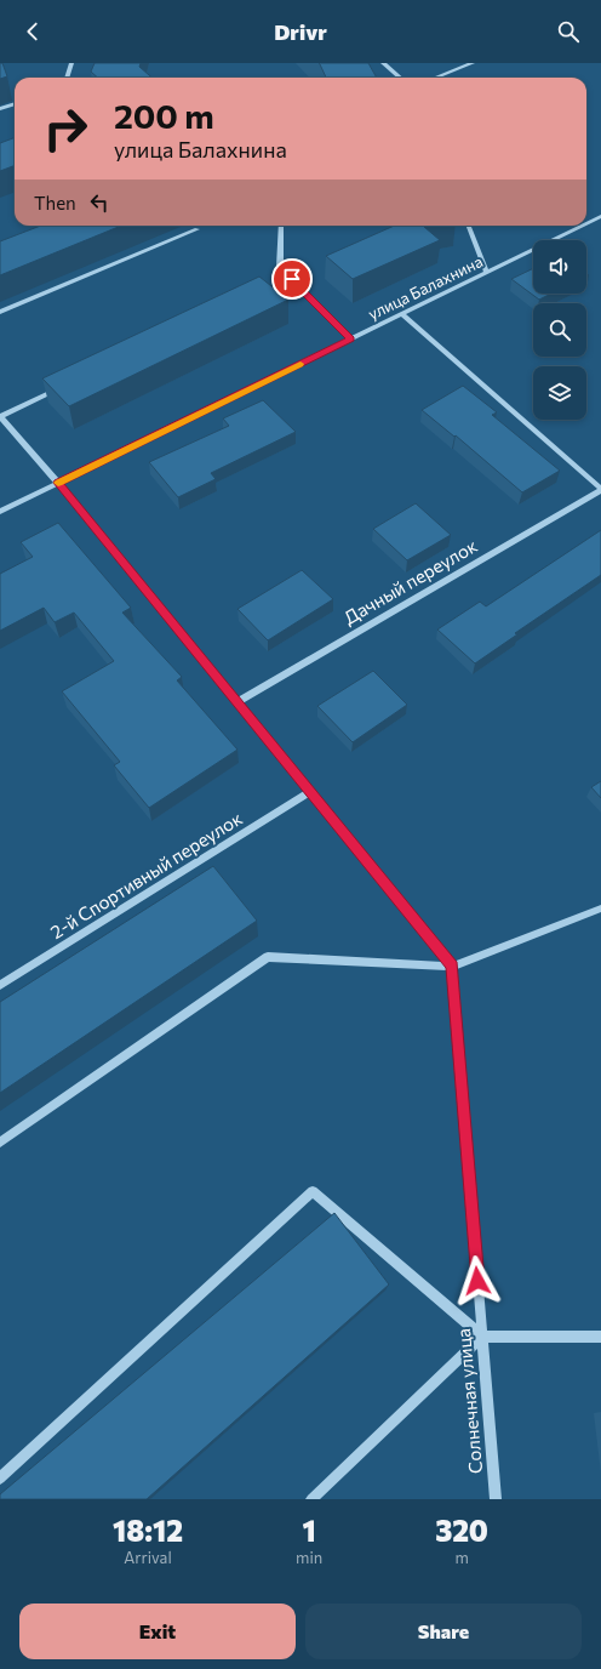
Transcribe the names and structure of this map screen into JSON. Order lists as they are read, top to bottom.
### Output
{
  "streets": {
    "street": [
      "улица Балахнина",
      "Дачный переулок",
      "2-й Спортивный переулок",
      "Солнечная улица"
    ]
  },
  "page": {
    "header": "Drivr",
    "turn": ["200 m", "улица Балахнина"],
    "then": "Then",
    "eta": [
      "18:12",
      "Arrival",
      "1",
      "min",
      "320",
      "m"
    ],
    "buttons": ["Exit", "Share"]
  }
}
